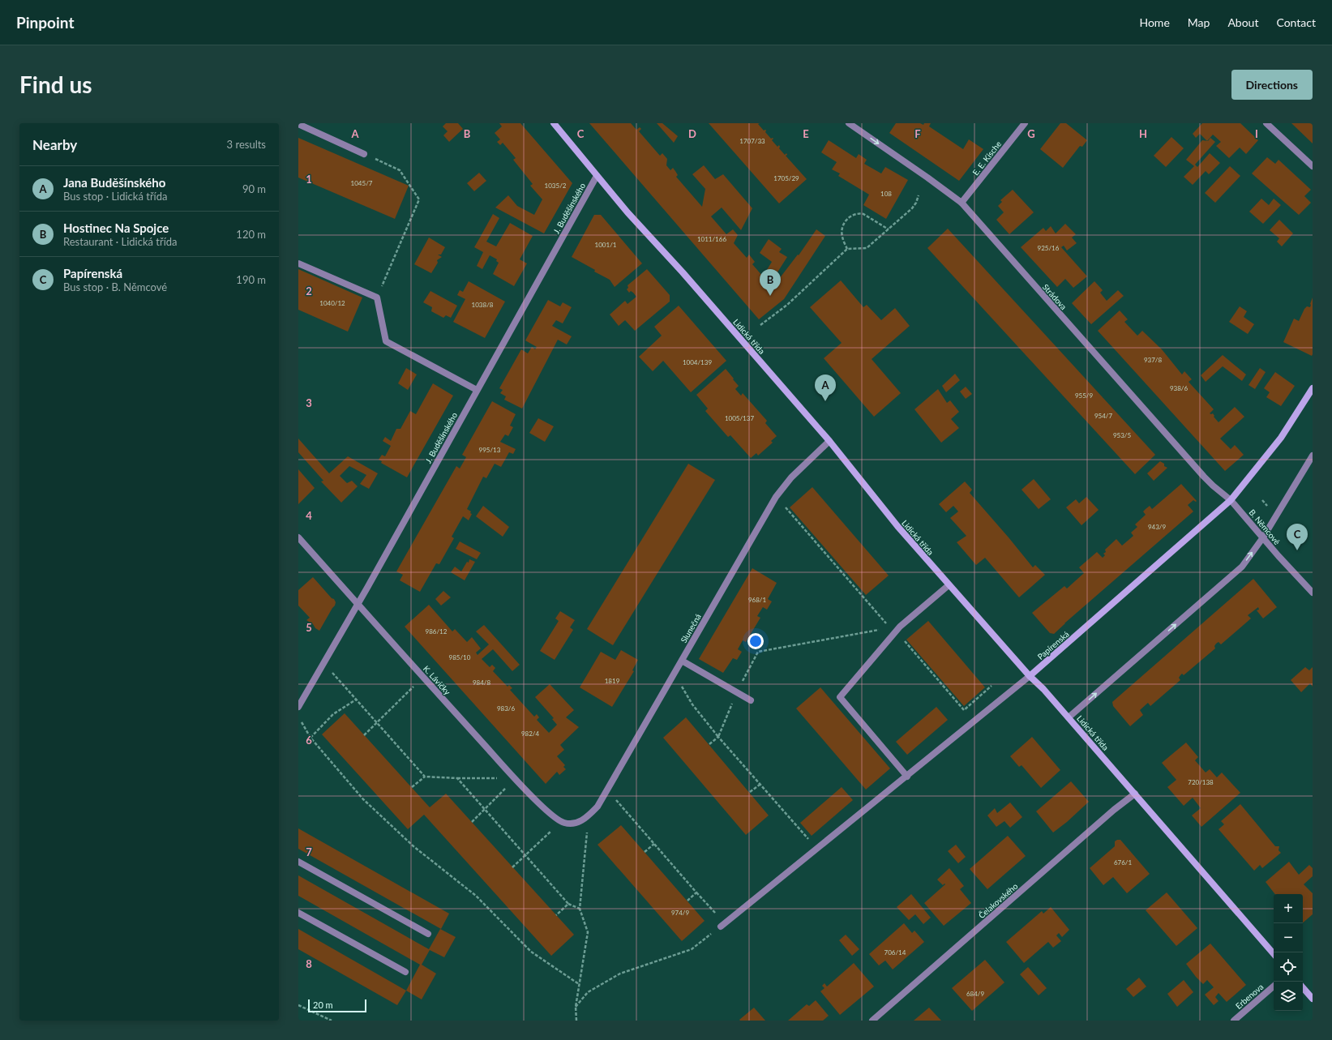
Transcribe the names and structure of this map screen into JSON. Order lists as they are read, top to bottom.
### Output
{
  "streets": {
    "street": [
      "E. E. Kische",
      "J. Buděšínského",
      "Strádova",
      "Lidická třída",
      "B. Němcové",
      "Slunečná",
      "Papírenská",
      "K. Lávičky",
      "Čelakovského",
      "Erbenova"
    ]
  },
  "crossings": [
    ["E. E. Kische", "Strádova"],
    ["J. Buděšínského", "Lidická třída"],
    ["J. Buděšínského", "K. Lávičky"],
    ["Strádova", "B. Němcové"],
    ["Strádova", "Papírenská"],
    ["Lidická třída", "Slunečná"],
    ["Lidická třída", "Papírenská"],
    ["Lidická třída", "Čelakovského"],
    ["B. Němcové", "Papírenská"],
    ["Slunečná", "K. Lávičky"]
  ],
  "house_numbers": [
    "1707/33",
    "1705/29",
    "1045/7",
    "1035/2",
    "108",
    "1011/166",
    "1001/1",
    "925/16",
    "1040/12",
    "1038/8",
    "937/8",
    "1004/139",
    "938/6",
    "955/9",
    "954/7",
    "1005/137",
    "953/5",
    "995/13",
    "943/9",
    "968/1",
    "986/12",
    "985/10",
    "1819",
    "984/8",
    "983/6",
    "982/4",
    "720/138",
    "676/1",
    "974/9",
    "706/14",
    "684/9"
  ],
  "scale_bar": "20 m",
  "page": {
    "header": "Pinpoint",
    "nav": [
      "Home",
      "Map",
      "About",
      "Contact"
    ],
    "buttons": "Directions",
    "title": "Find us",
    "heading": ["Nearby", "3 results"],
    "list": [
      {
        "mark": "A",
        "name": "Jana Buděšínského",
        "note": "Bus stop · Lidická třída",
        "value": "90 m"
      },
      {
        "mark": "B",
        "name": "Hostinec Na Spojce",
        "note": "Restaurant · Lidická třída",
        "value": "120 m"
      },
      {
        "mark": "C",
        "name": "Papírenská",
        "note": "Bus stop · B. Němcové",
        "value": "190 m"
      }
    ],
    "pins": ["B", "A", "C"],
    "map_buttons": ["+", "−"],
    "scale": "20 m"
  },
  "grid": {
    "columns": [
      "A",
      "B",
      "C",
      "D",
      "E",
      "F",
      "G",
      "H",
      "I"
    ],
    "rows": [
      "1",
      "2",
      "3",
      "4",
      "5",
      "6",
      "7",
      "8"
    ]
  }
}
